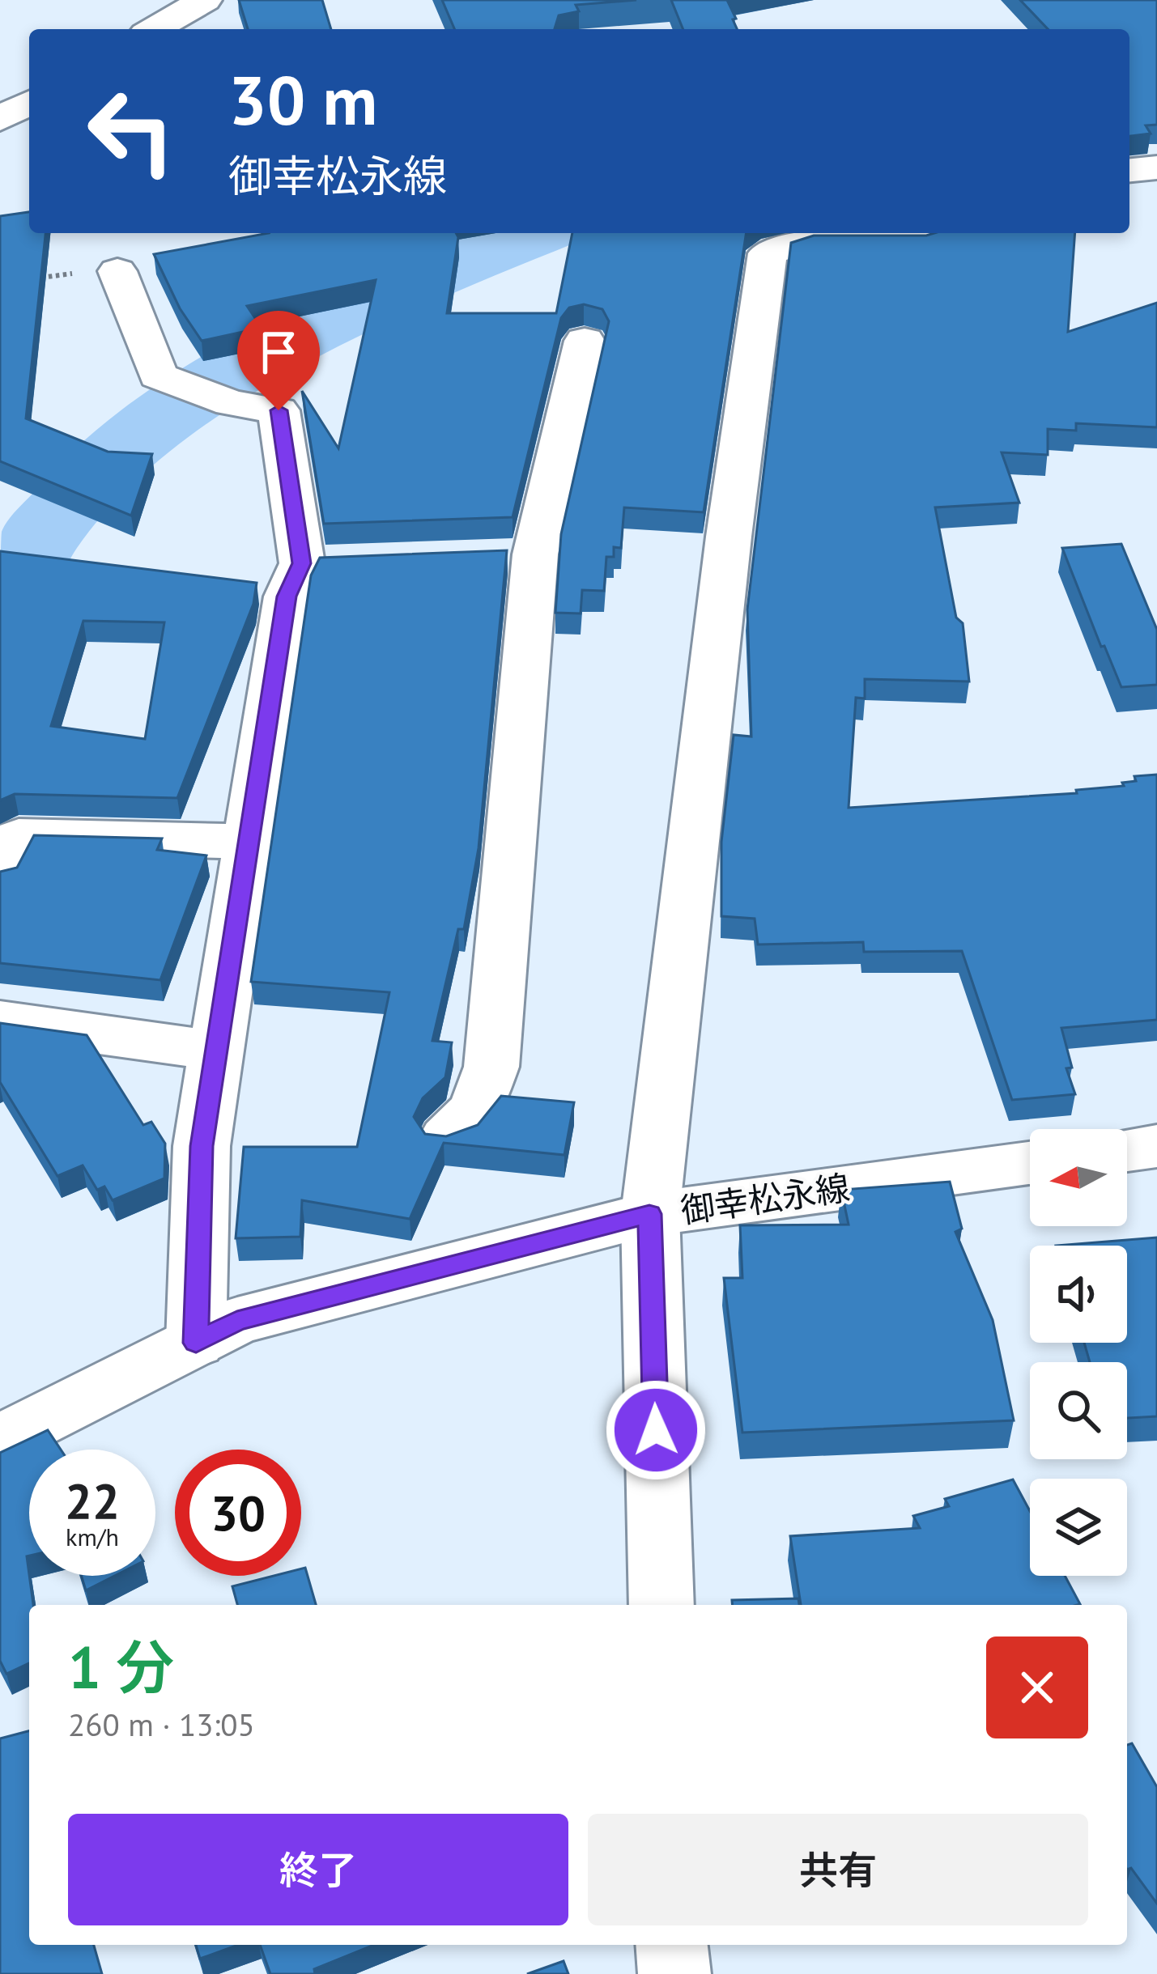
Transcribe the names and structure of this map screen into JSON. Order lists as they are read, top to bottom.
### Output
{
  "streets": {
    "street": ["御幸松永線"]
  },
  "north": "left",
  "page": {
    "turn": ["30 m", "御幸松永線"],
    "speed": "22 km/h",
    "limit": "30",
    "heading": ["1 分", "260 m · 13:05"],
    "buttons": ["終了", "共有"]
  }
}
